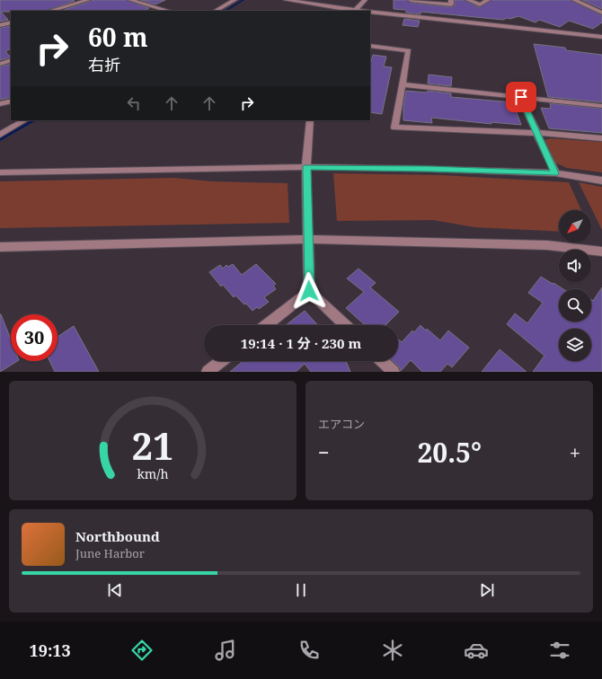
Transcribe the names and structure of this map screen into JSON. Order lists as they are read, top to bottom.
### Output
{
  "north": "bottom left",
  "page": {
    "turn": ["60 m", "右折"],
    "limit": "30",
    "trip": "19:14 · 1 分 · 230 m",
    "tile": "エアコン",
    "heat": ["−", "20.5°", "+"],
    "song": ["Northbound", "June Harbor"],
    "tabs": "19:13",
    "gauge": ["21", "km/h"]
  }
}
